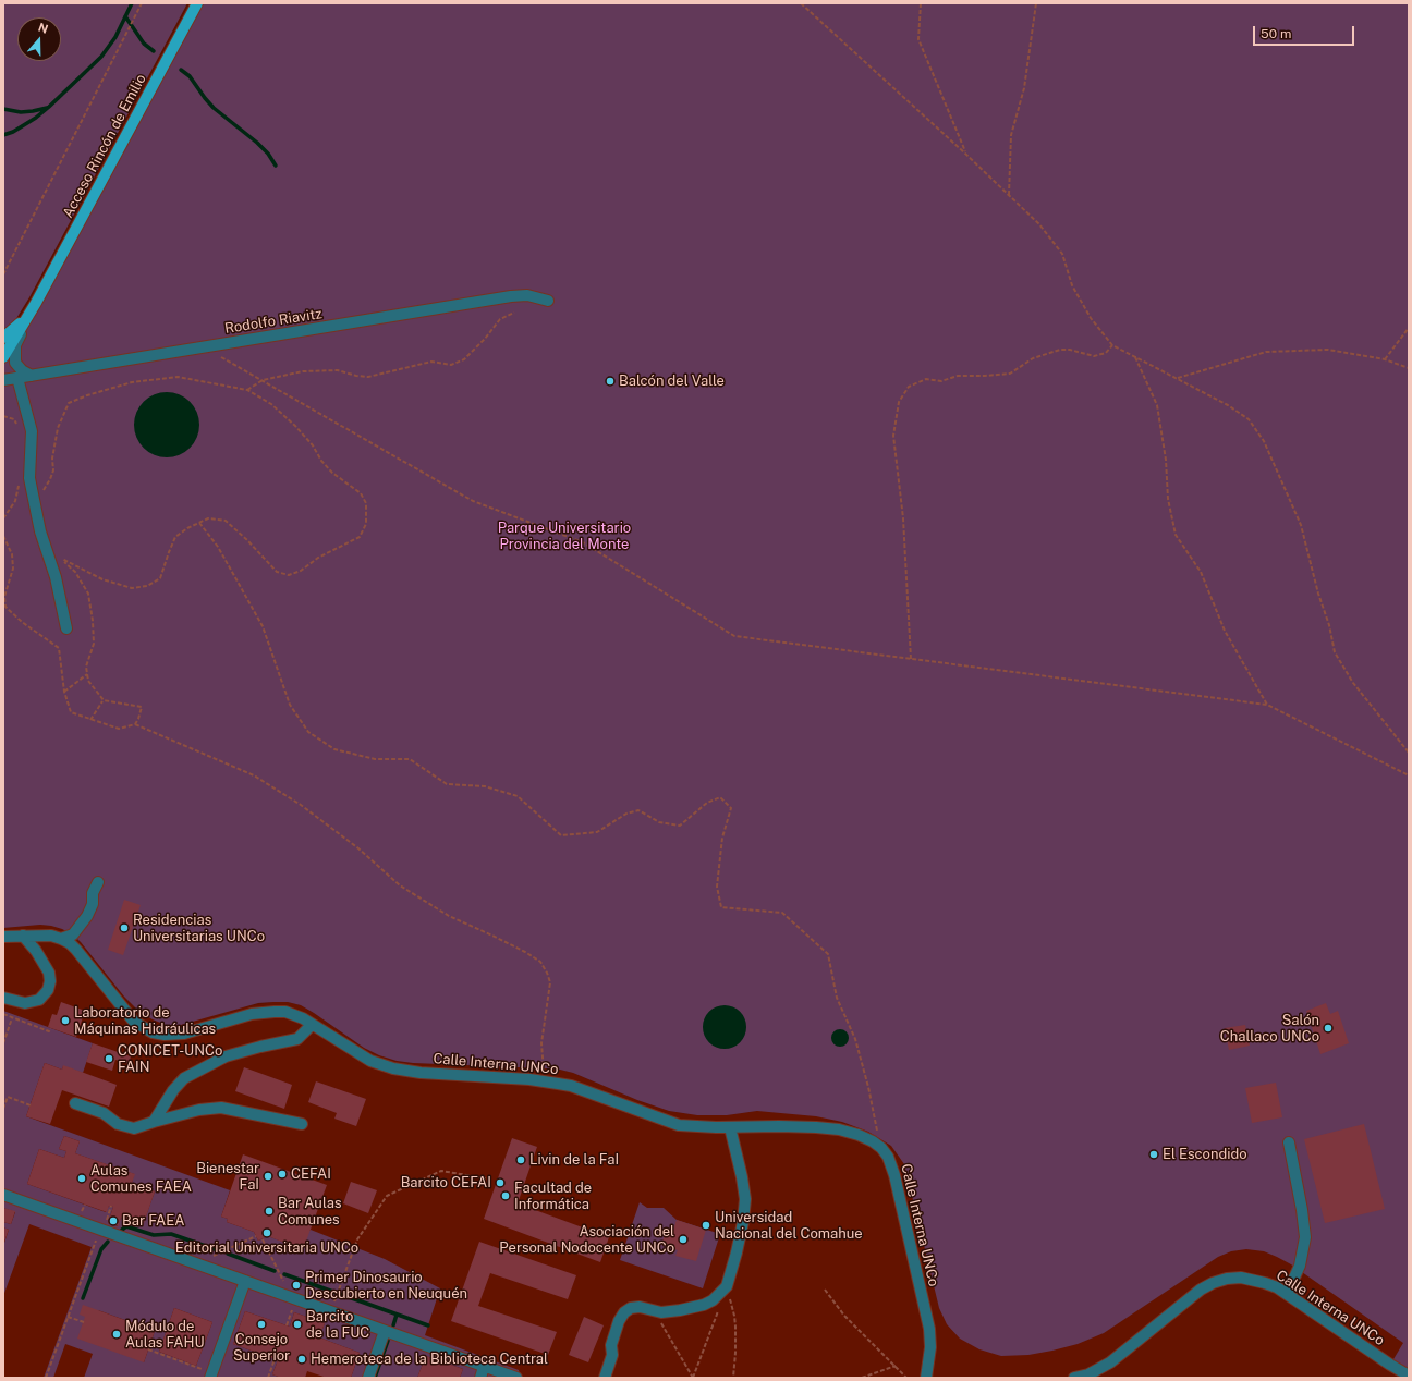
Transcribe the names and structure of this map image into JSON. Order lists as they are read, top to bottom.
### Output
{
  "streets": {
    "main road": ["Acceso Rincón de Emilio"],
    "street": ["Rodolfo Riavitz", "Calle Interna UNCo"]
  },
  "parks": ["Parque Universitario Provincia del Monte"],
  "places": [
    "Balcón del Valle",
    "Residencias Universitarias UNCo",
    "Laboratorio de Máquinas Hidráulicas",
    "Salón Challaco UNCo",
    "CONICET-UNCo FAIN",
    "El Escondido",
    "Livin de la FaI",
    "CEFAI",
    "Bienestar FaI",
    "Aulas Comunes FAEA",
    "Barcito CEFAI",
    "Facultad de Informática",
    "Bar Aulas Comunes",
    "Bar FAEA",
    "Universidad Nacional del Comahue",
    "Editorial Universitaria UNCo",
    "Asociación del Personal Nodocente UNCo",
    "Primer Dinosaurio Descubierto en Neuquén",
    "Consejo Superior",
    "Barcito de la FUC",
    "Módulo de Aulas FAHU",
    "Hemeroteca de la Biblioteca Central"
  ],
  "scale_bar": "50 m",
  "north": "top"
}
